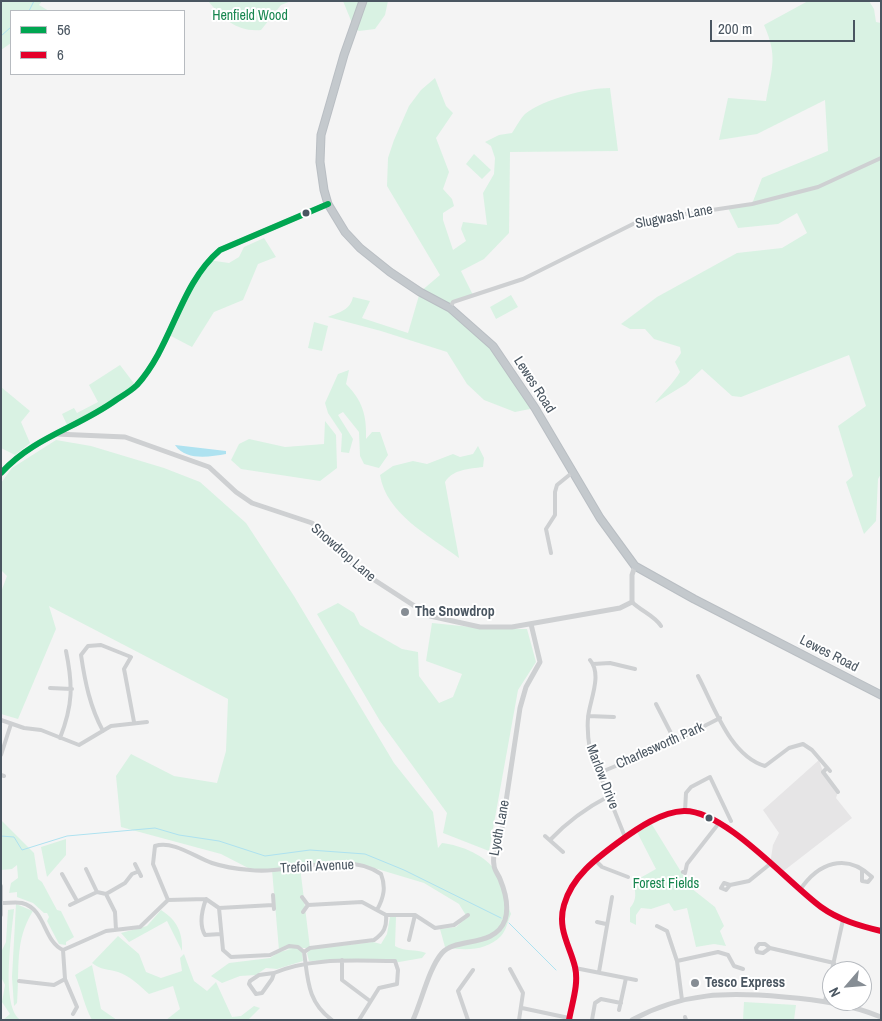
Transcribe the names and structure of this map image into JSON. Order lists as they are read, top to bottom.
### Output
{
  "streets": {
    "highway": ["Lewes Road"],
    "street": [
      "Slugwash Lane",
      "Snowdrop Lane",
      "Charlesworth Park",
      "Marlow Drive",
      "Lyoth Lane",
      "Trefoil Avenue"
    ]
  },
  "crossings": [
    ["Slugwash Lane", "Lewes Road"],
    ["Snowdrop Lane", "Lyoth Lane"],
    ["Charlesworth Park", "Marlow Drive"]
  ],
  "parks": ["Henfield Wood", "Forest Fields"],
  "places": ["The Snowdrop", "Tesco Express"],
  "lines": ["transit line 56", "transit line 6"],
  "legend": ["56", "6"],
  "scale_bar": "200 m",
  "north": "bottom left"
}
